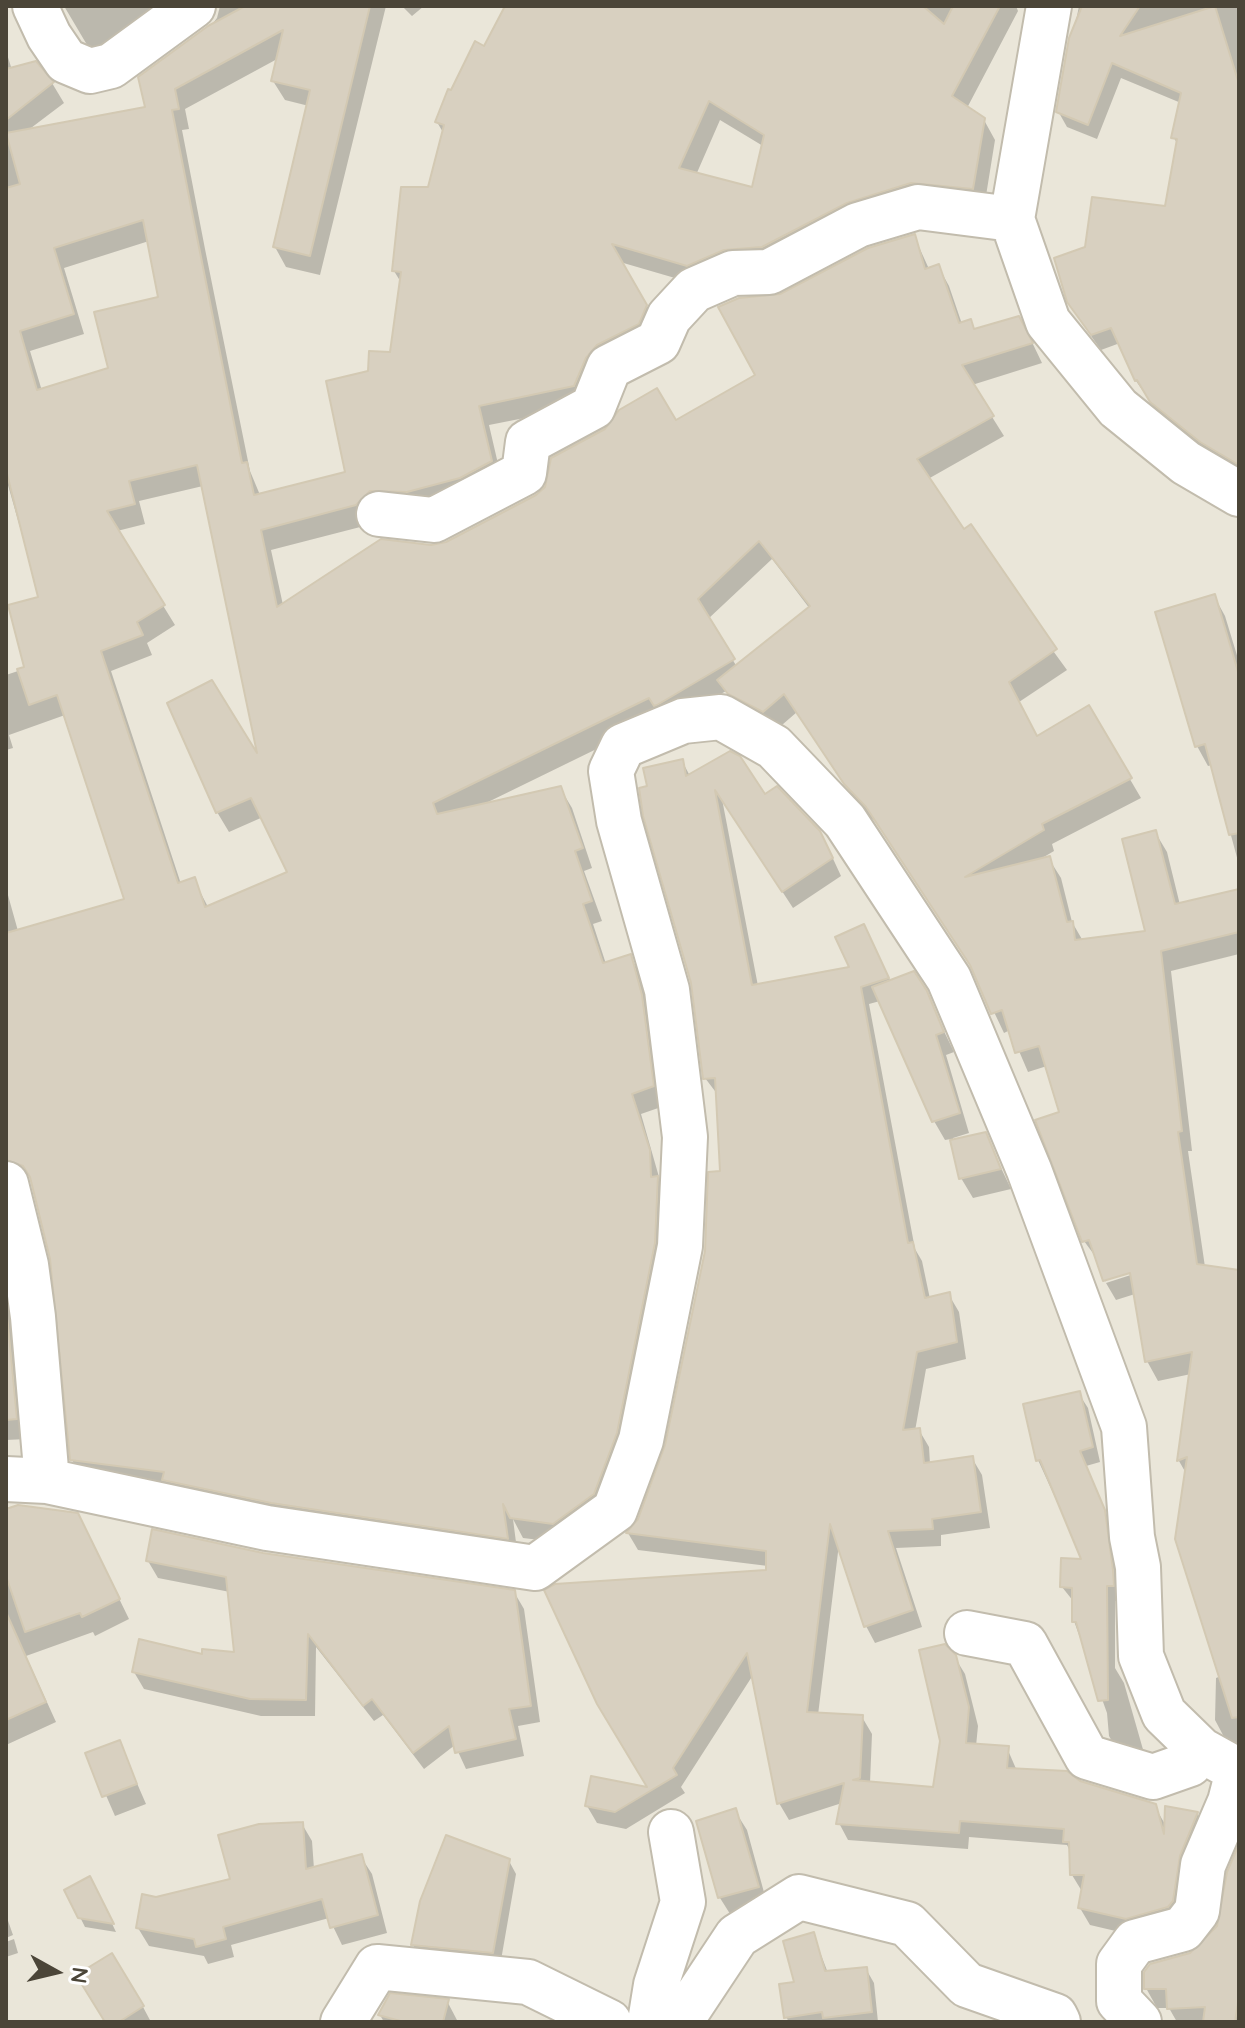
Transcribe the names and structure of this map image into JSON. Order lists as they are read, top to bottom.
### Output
{
  "north": "right"
}
